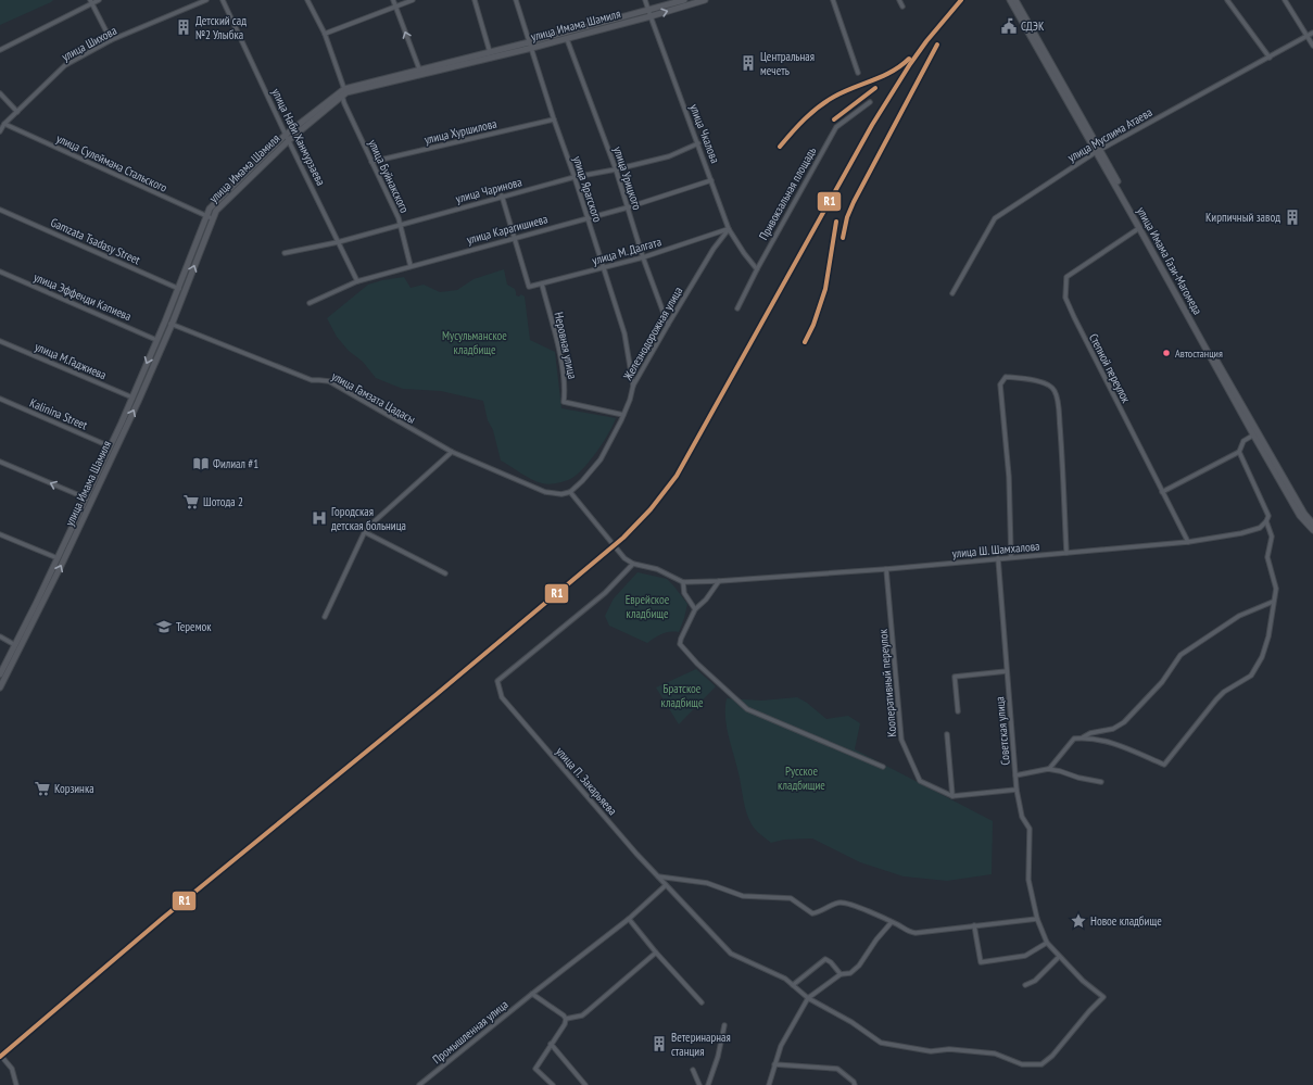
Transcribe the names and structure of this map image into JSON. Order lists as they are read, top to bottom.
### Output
{
  "streets": {
    "main road": ["улица Имама Шамиля", "улица Имама Гази-Магомеда"],
    "street": [
      "улица Шихова",
      "улица Хуршилова",
      "улица Чкалова",
      "улица Муслима Атаева",
      "улица Наби Ханмурзаева",
      "улица Сулеймана Стальского",
      "улица Буйнакского",
      "улица Урицкого",
      "улица Ярагского",
      "улица Чаринова",
      "Привокзальная площадь",
      "улица Карагишиева",
      "Gamzata Tsadasy Street",
      "улица М. Далгата",
      "улица Эффенди Капиева",
      "Железнодорожная улица",
      "Неровная улица",
      "улица М.Гаджиева",
      "Степной переулок",
      "улица Гамзата Цадасы",
      "Kalinina Street",
      "улица Ш. Шамхалова",
      "Кооперативный переулок",
      "Советская улица",
      "улица П. Закарьяева",
      "Промышленная улица"
    ]
  },
  "crossings": [
    ["улица Имама Шамиля", "улица Чкалова"],
    ["улица Имама Шамиля", "улица Наби Ханмурзаева"],
    ["улица Имама Шамиля", "улица Сулеймана Стальского"],
    ["улица Имама Шамиля", "улица Буйнакского"],
    ["улица Имама Шамиля", "улица Урицкого"],
    ["улица Имама Шамиля", "улица Ярагского"],
    ["улица Имама Шамиля", "Gamzata Tsadasy Street"],
    ["улица Имама Шамиля", "улица Эффенди Капиева"],
    ["улица Имама Шамиля", "улица М.Гаджиева"],
    ["улица Имама Шамиля", "улица Гамзата Цадасы"],
    ["улица Имама Шамиля", "Kalinina Street"],
    ["улица Шихова", "улица Сулеймана Стальского"],
    ["улица Хуршилова", "улица Буйнакского"],
    ["улица Хуршилова", "улица Ярагского"],
    ["улица Чкалова", "улица Чаринова"],
    ["улица Чкалова", "Привокзальная площадь"],
    ["улица Чкалова", "улица Карагишиева"],
    ["улица Чкалова", "улица М. Далгата"],
    ["улица Чкалова", "Железнодорожная улица"],
    ["улица Муслима Атаева", "улица Имама Гази-Магомеда"],
    ["улица Наби Ханмурзаева", "улица Чаринова"],
    ["улица Наби Ханмурзаева", "улица Карагишиева"],
    ["улица Буйнакского", "улица Чаринова"],
    ["улица Буйнакского", "улица Карагишиева"],
    ["улица Урицкого", "улица Чаринова"],
    ["улица Урицкого", "улица Карагишиева"],
    ["улица Урицкого", "улица М. Далгата"],
    ["улица Урицкого", "Железнодорожная улица"],
    ["улица Ярагского", "улица Чаринова"],
    ["улица Ярагского", "улица Карагишиева"],
    ["улица Ярагского", "улица М. Далгата"],
    ["улица Ярагского", "Железнодорожная улица"],
    ["улица Карагишиева", "улица М. Далгата"],
    ["улица М. Далгата", "Железнодорожная улица"],
    ["улица М. Далгата", "Неровная улица"],
    ["улица Имама Гази-Магомеда", "Степной переулок"],
    ["Железнодорожная улица", "Неровная улица"],
    ["Железнодорожная улица", "улица Гамзата Цадасы"],
    ["Железнодорожная улица", "улица Ш. Шамхалова"],
    ["Степной переулок", "улица Ш. Шамхалова"],
    ["улица Гамзата Цадасы", "улица Ш. Шамхалова"],
    ["улица Ш. Шамхалова", "Кооперативный переулок"],
    ["улица Ш. Шамхалова", "Советская улица"],
    ["улица Ш. Шамхалова", "улица П. Закарьяева"],
    ["Советская улица", "улица П. Закарьяева"],
    ["улица П. Закарьяева", "Промышленная улица"]
  ],
  "parks": [
    "Мусульманское кладбище",
    "Еврейское кладбище",
    "Братское кладбище",
    "Русское кладбищие"
  ],
  "places": {
    "public building": ["СДЭК"],
    "building": [
      "Детский сад №2 Улыбка",
      "Центральная мечеть",
      "Кирпичный завод",
      "Ветеринарная станция"
    ],
    "other": ["Автостанция"],
    "library": ["Филиал #1"],
    "supermarket": ["Шотода 2", "Корзинка"],
    "hospital": ["Городская детская больница"],
    "school or university": ["Теремок"],
    "place": ["Новое кладбище"]
  },
  "lines": ["transit line R1"]
}
